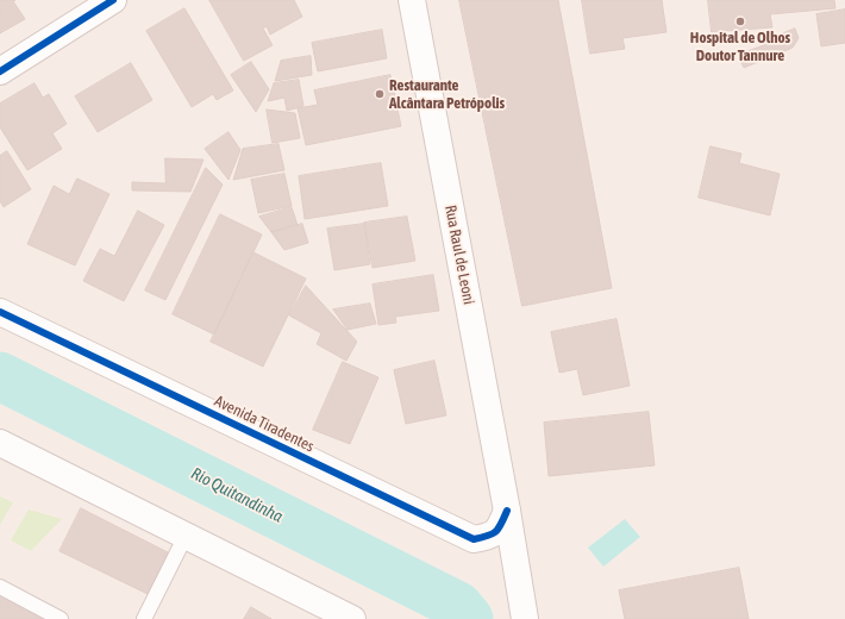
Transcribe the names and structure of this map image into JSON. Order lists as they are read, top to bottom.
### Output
{
  "streets": {
    "main road": ["Rua Raul de Leoni", "Avenida Tiradentes"]
  },
  "crossings": [
    ["Rua Raul de Leoni", "Avenida Tiradentes"]
  ],
  "water": ["Rio Quitandinha"],
  "places": ["Hospital de Olhos Doutor Tannure", "Restaurante Alcântara Petrópolis"]
}
